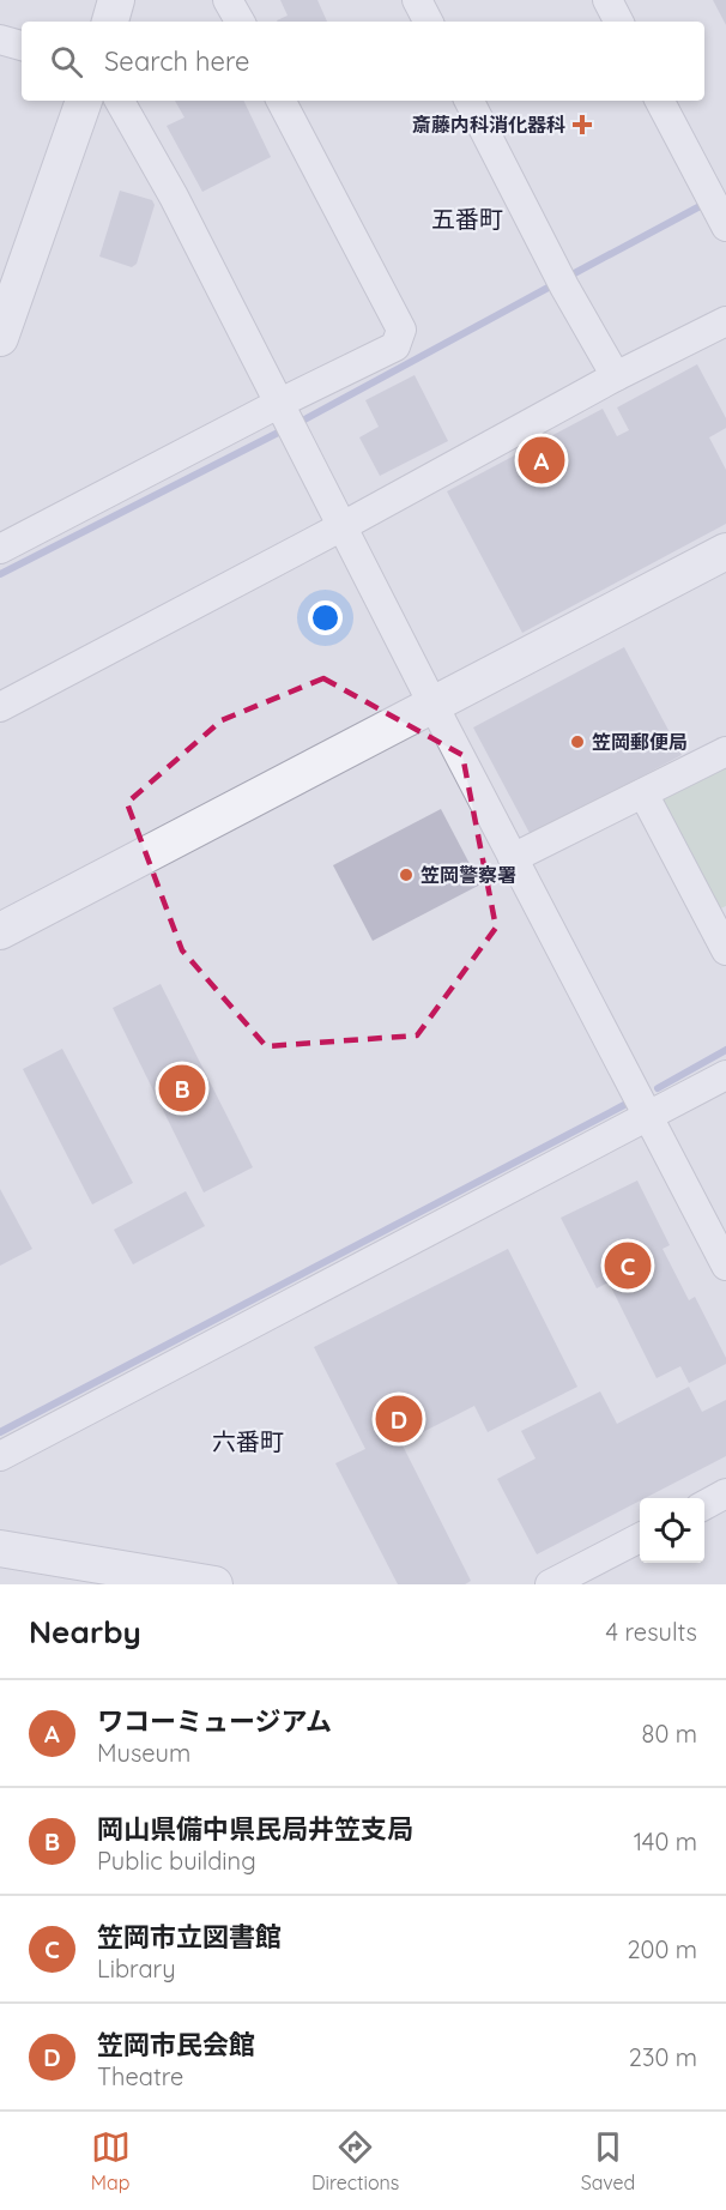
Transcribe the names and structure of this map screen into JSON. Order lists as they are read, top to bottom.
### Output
{
  "districts": ["五番町", "六番町"],
  "places": {
    "health": ["斎藤内科消化器科"],
    "other": ["笠岡郵便局", "笠岡警察署"]
  },
  "page": {
    "search": "Search here",
    "pins": [
      "A",
      "B",
      "C",
      "D"
    ],
    "heading": ["Nearby", "4 results"],
    "list": [
      {
        "mark": "A",
        "name": "ワコーミュージアム",
        "note": "Museum",
        "value": "80 m"
      },
      {
        "mark": "B",
        "name": "岡山県備中県民局井笠支局",
        "note": "Public building",
        "value": "140 m"
      },
      {
        "mark": "C",
        "name": "笠岡市立図書館",
        "note": "Library",
        "value": "200 m"
      },
      {
        "mark": "D",
        "name": "笠岡市民会館",
        "note": "Theatre",
        "value": "230 m"
      }
    ],
    "nav": ["Map", "Directions", "Saved"]
  }
}
